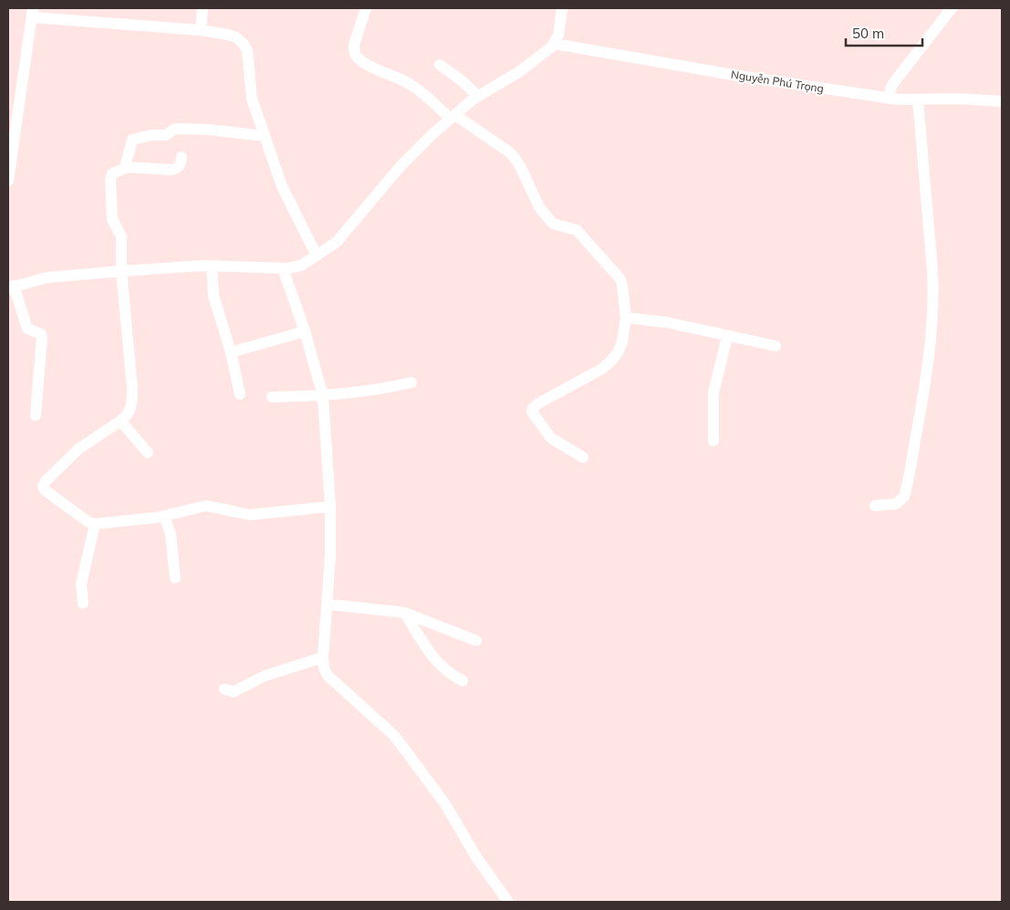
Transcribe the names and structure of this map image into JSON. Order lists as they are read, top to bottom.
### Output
{
  "streets": {
    "street": ["Nguyễn Phú Trọng"]
  },
  "scale_bar": "50 m"
}
